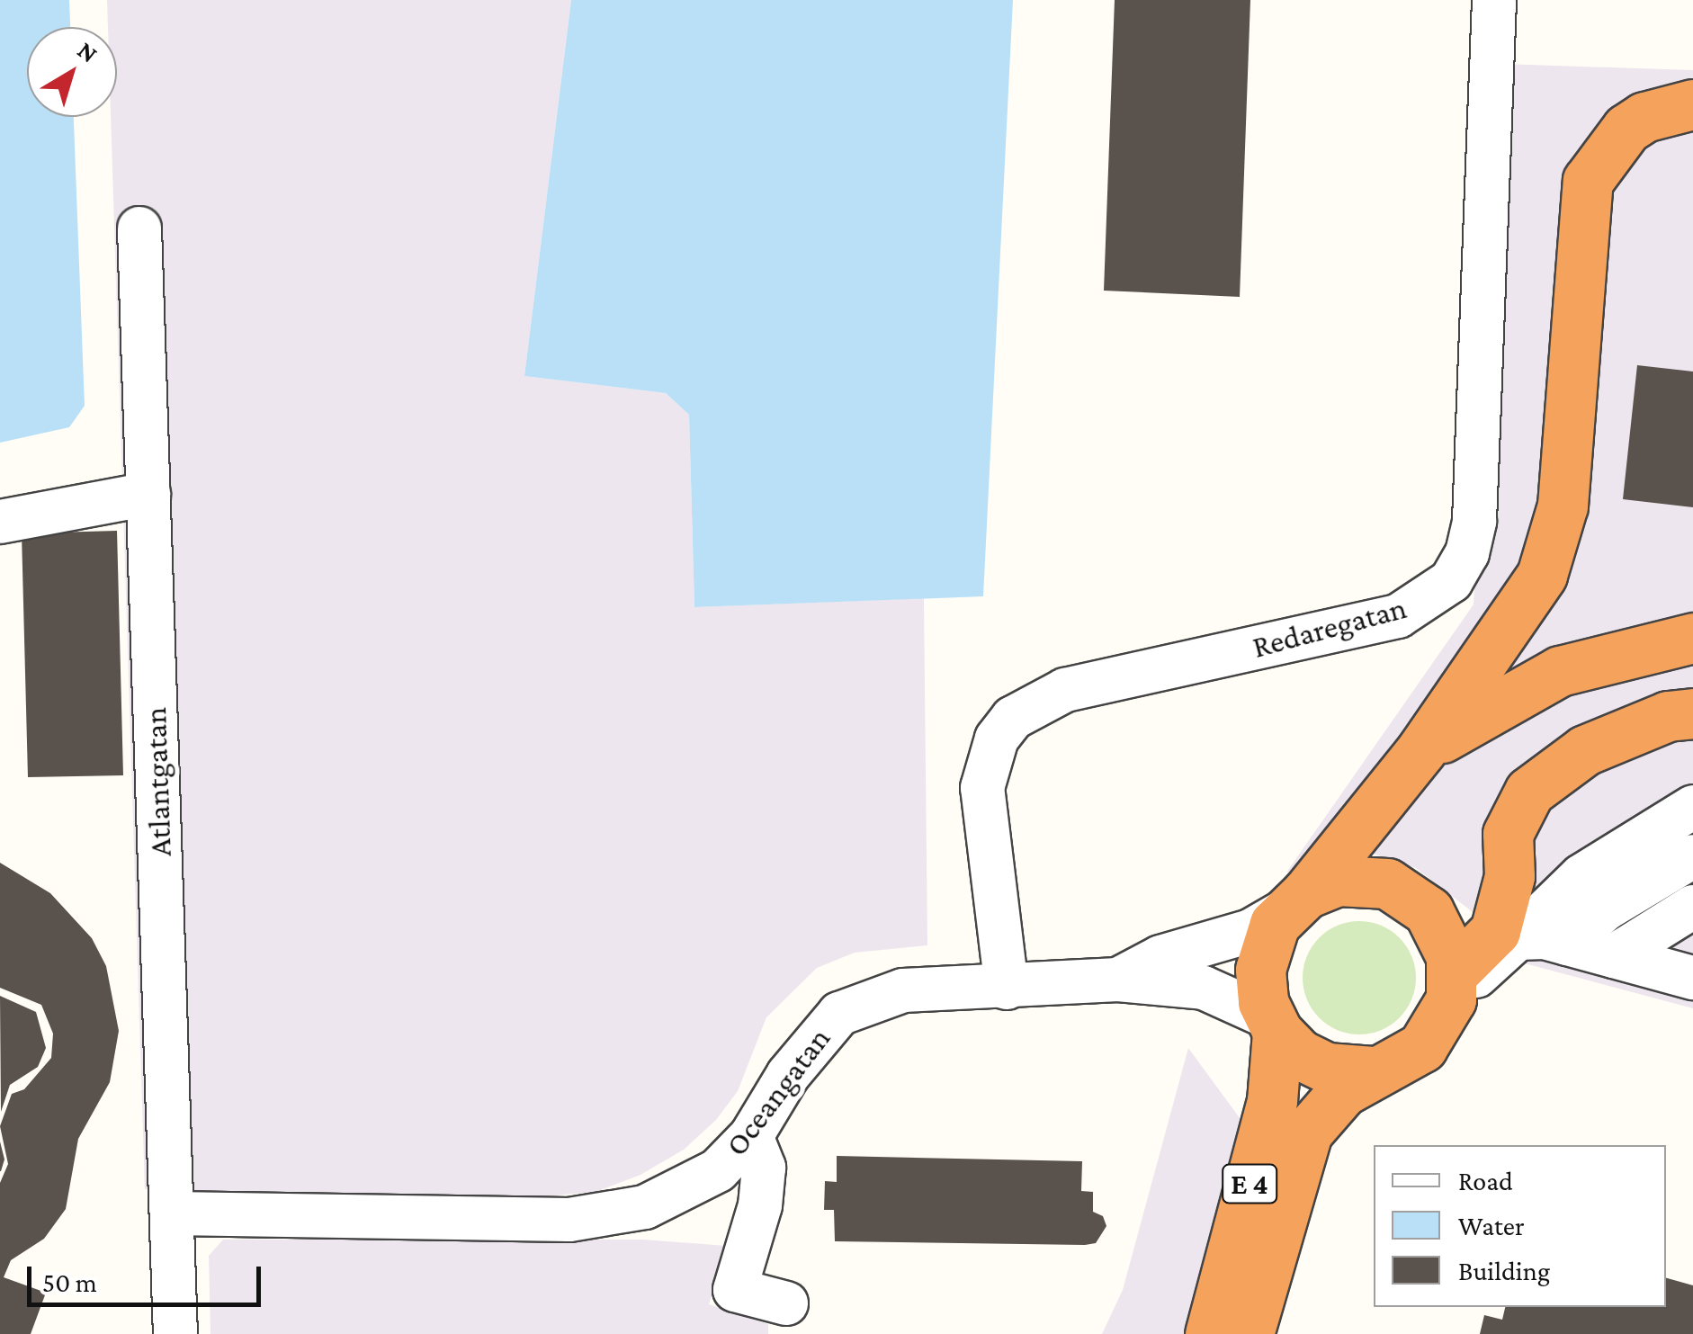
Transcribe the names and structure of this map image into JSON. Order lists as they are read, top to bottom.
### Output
{
  "streets": {
    "highway": ["E 4"],
    "street": ["Redaregatan", "Atlantgatan", "Oceangatan"]
  },
  "crossings": [
    ["Redaregatan", "Oceangatan"],
    ["Atlantgatan", "Oceangatan"],
    ["Oceangatan", "E 4"]
  ],
  "legend": ["Road", "Water", "Building"],
  "scale_bar": "50 m",
  "north": "top right"
}
